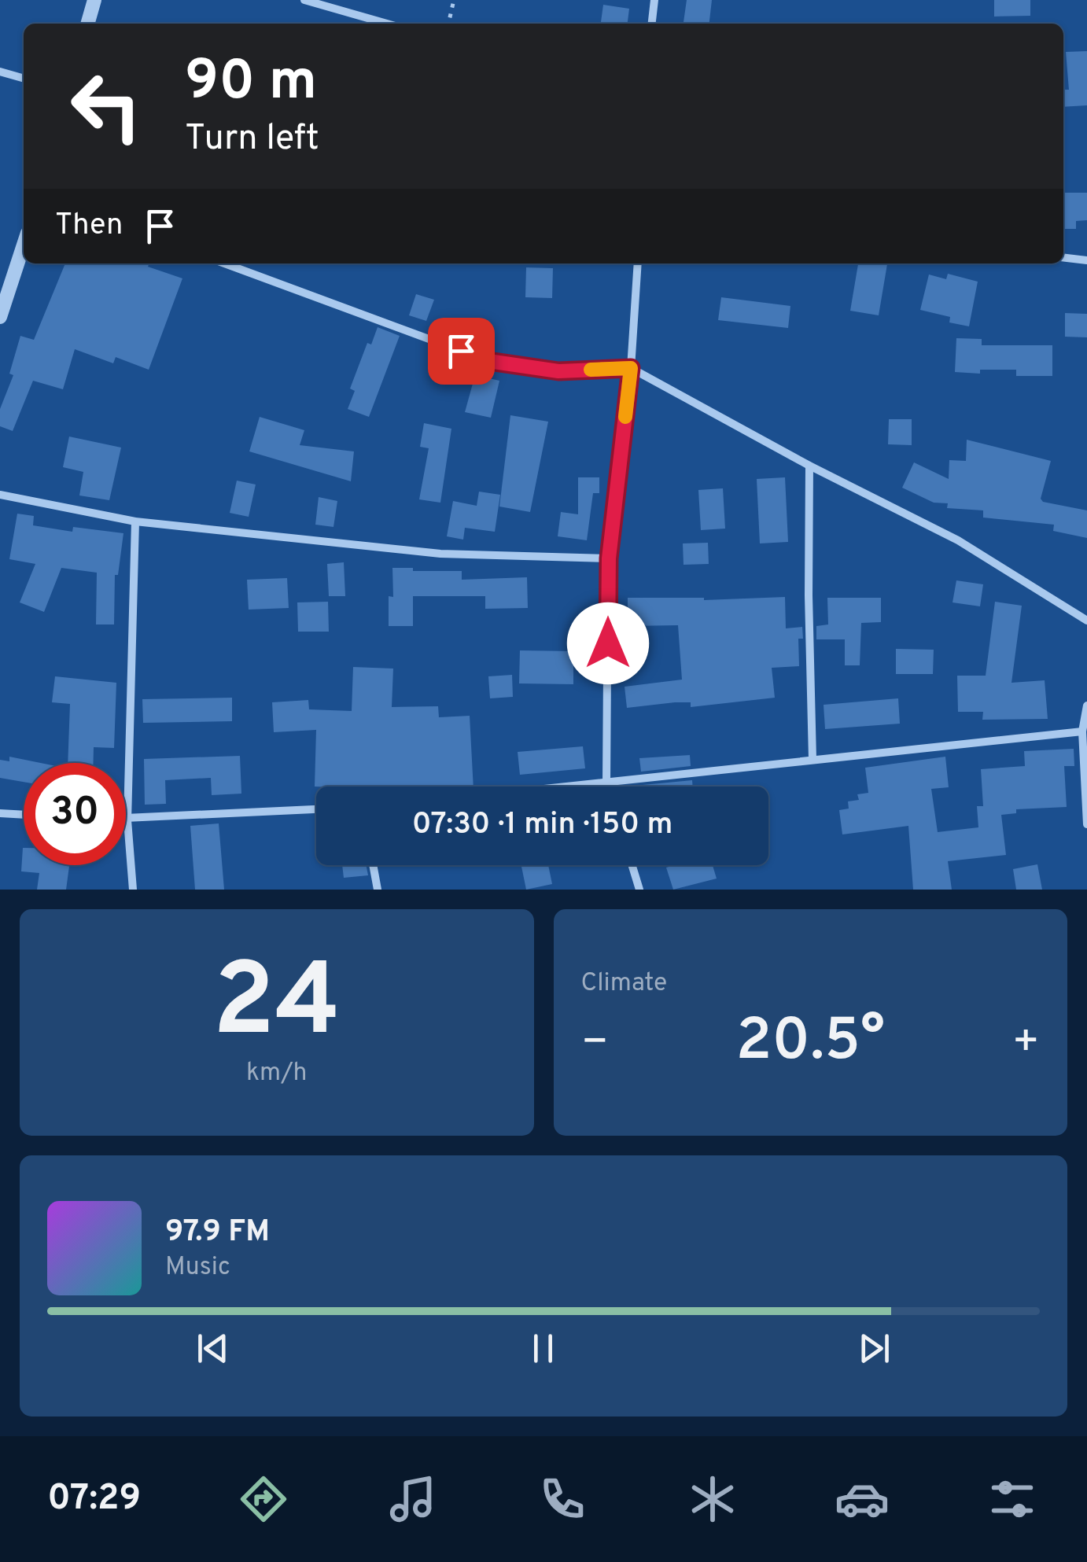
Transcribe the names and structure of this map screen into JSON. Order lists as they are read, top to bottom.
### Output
{
  "page": {
    "turn": ["90 m", "Turn left"],
    "then": "Then",
    "limit": "30",
    "trip": "07:30 · 1 min · 150 m",
    "tile": [
      ["24", "km/h"],
      "Climate"
    ],
    "heat": ["−", "20.5°", "+"],
    "song": ["97.9 FM", "Music"],
    "tabs": "07:29"
  }
}
